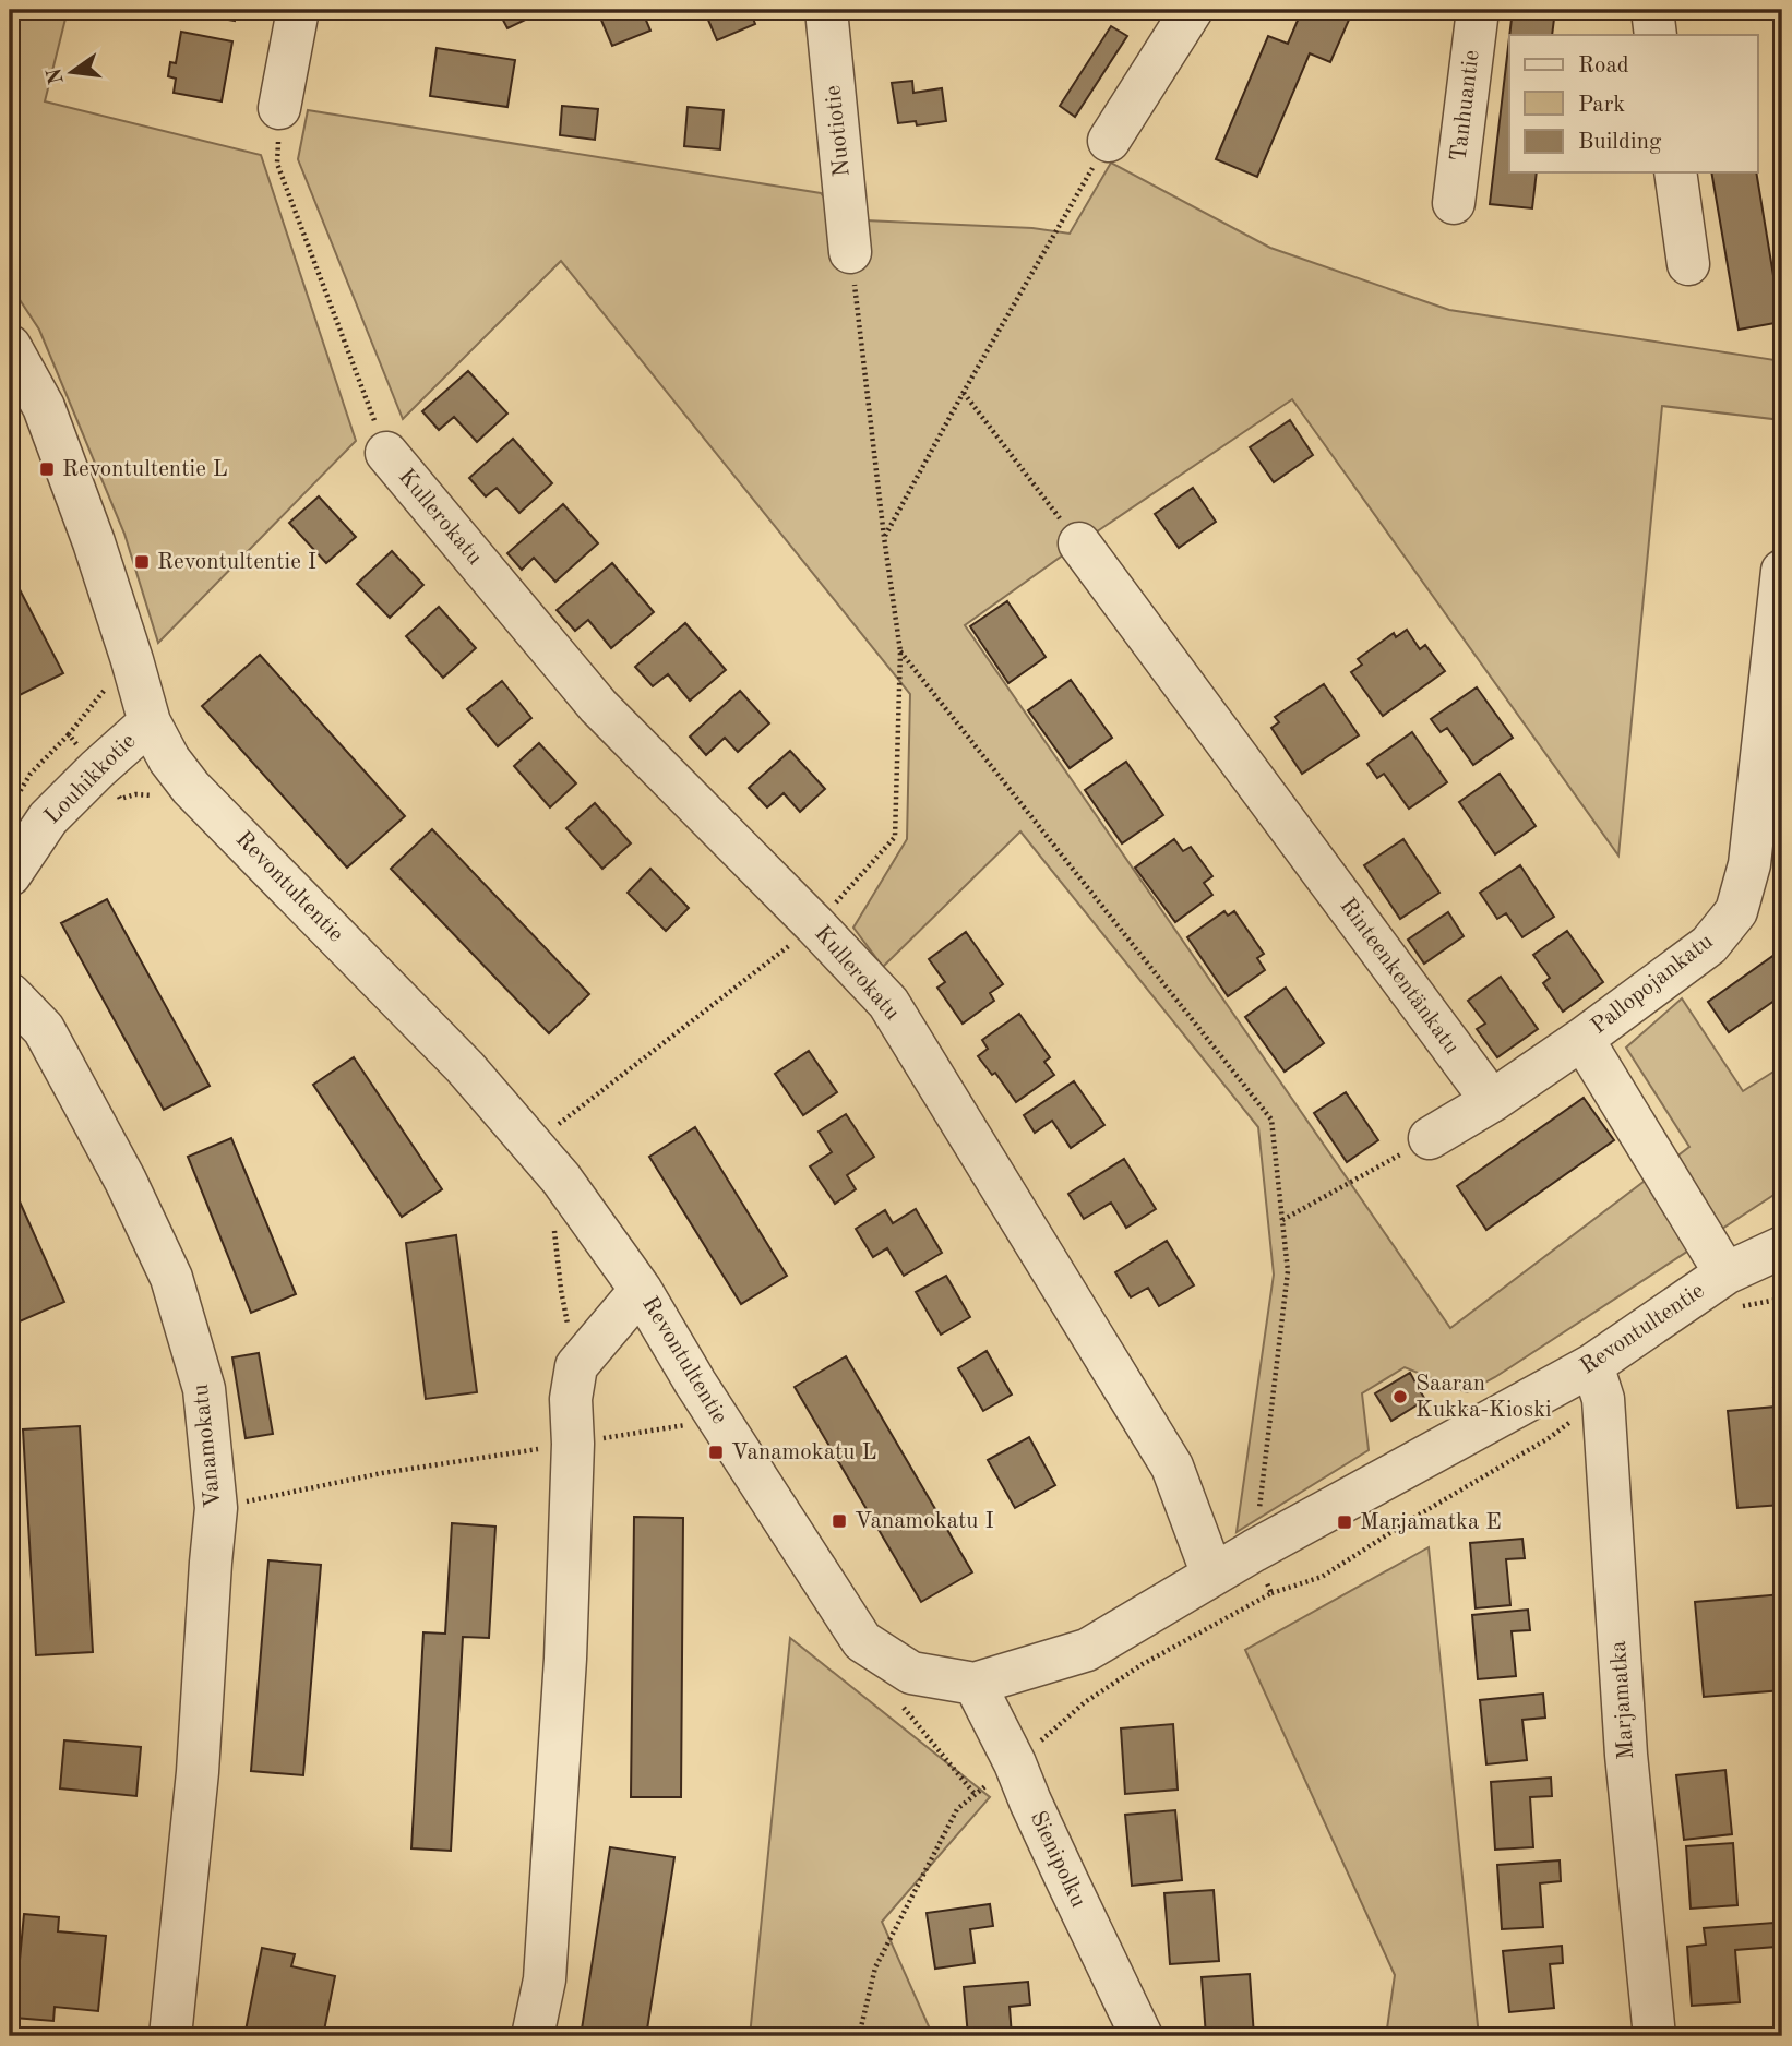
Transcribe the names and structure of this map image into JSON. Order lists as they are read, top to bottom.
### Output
{
  "streets": {
    "street": [
      "Tanhuantie",
      "Nuotiotie",
      "Kullerokatu",
      "Louhikkotie",
      "Revontultentie",
      "Rinteenkentänkatu",
      "Pallopojankatu",
      "Vanamokatu",
      "Marjamatka",
      "Sienipolku"
    ]
  },
  "crossings": [
    ["Kullerokatu", "Revontultentie"],
    ["Louhikkotie", "Revontultentie"],
    ["Revontultentie", "Marjamatka"],
    ["Revontultentie", "Sienipolku"]
  ],
  "places": {
    "transit": [
      "Revontultentie L",
      "Revontultentie I",
      "Vanamokatu L",
      "Vanamokatu I",
      "Marjamatka E"
    ],
    "other": ["Saaran Kukka-Kioski"]
  },
  "legend": ["Road", "Park", "Building"],
  "north": "left"
}
